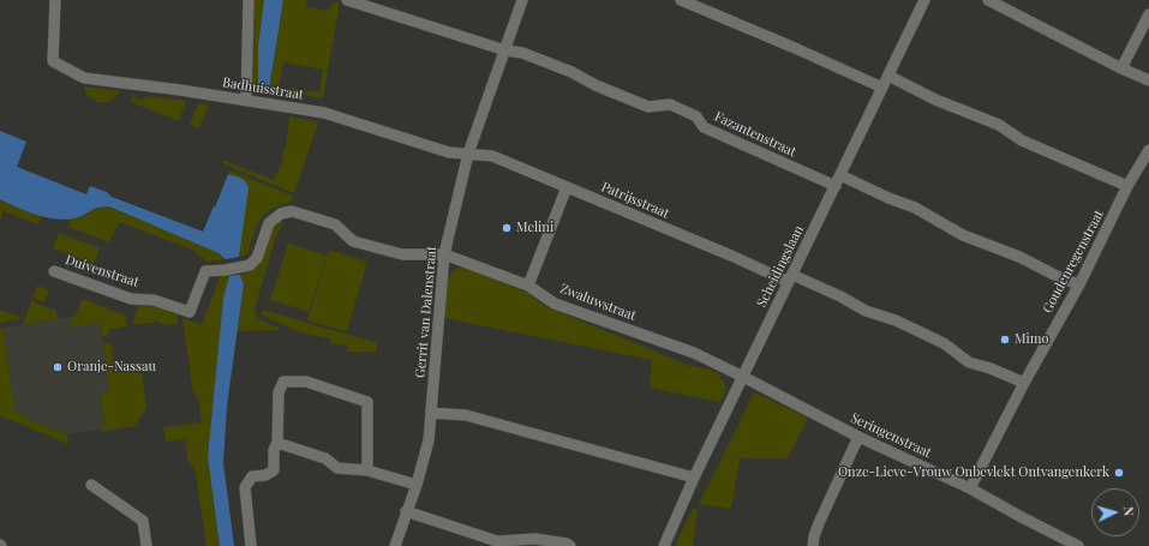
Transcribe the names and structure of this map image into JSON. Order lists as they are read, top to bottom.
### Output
{
  "streets": {
    "street": [
      "Badhuisstraat",
      "Fazantenstraat",
      "Patrijsstraat",
      "Goudenregenstraat",
      "Scheidingslaan",
      "Duivenstraat",
      "Zwaluwstraat",
      "Gerrit van Dalenstraat",
      "Seringenstraat"
    ]
  },
  "crossings": [
    ["Badhuisstraat", "Patrijsstraat"],
    ["Badhuisstraat", "Gerrit van Dalenstraat"],
    ["Fazantenstraat", "Scheidingslaan"],
    ["Fazantenstraat", "Gerrit van Dalenstraat"],
    ["Patrijsstraat", "Goudenregenstraat"],
    ["Patrijsstraat", "Scheidingslaan"],
    ["Patrijsstraat", "Gerrit van Dalenstraat"],
    ["Goudenregenstraat", "Seringenstraat"],
    ["Scheidingslaan", "Zwaluwstraat"],
    ["Scheidingslaan", "Seringenstraat"],
    ["Duivenstraat", "Zwaluwstraat"],
    ["Duivenstraat", "Gerrit van Dalenstraat"],
    ["Zwaluwstraat", "Gerrit van Dalenstraat"],
    ["Zwaluwstraat", "Seringenstraat"]
  ],
  "places": [
    "Melini",
    "Mimo",
    "Oranje-Nassau",
    "Onze-Lieve-Vrouw Onbevlekt Ontvangenkerk"
  ],
  "north": "right"
}
